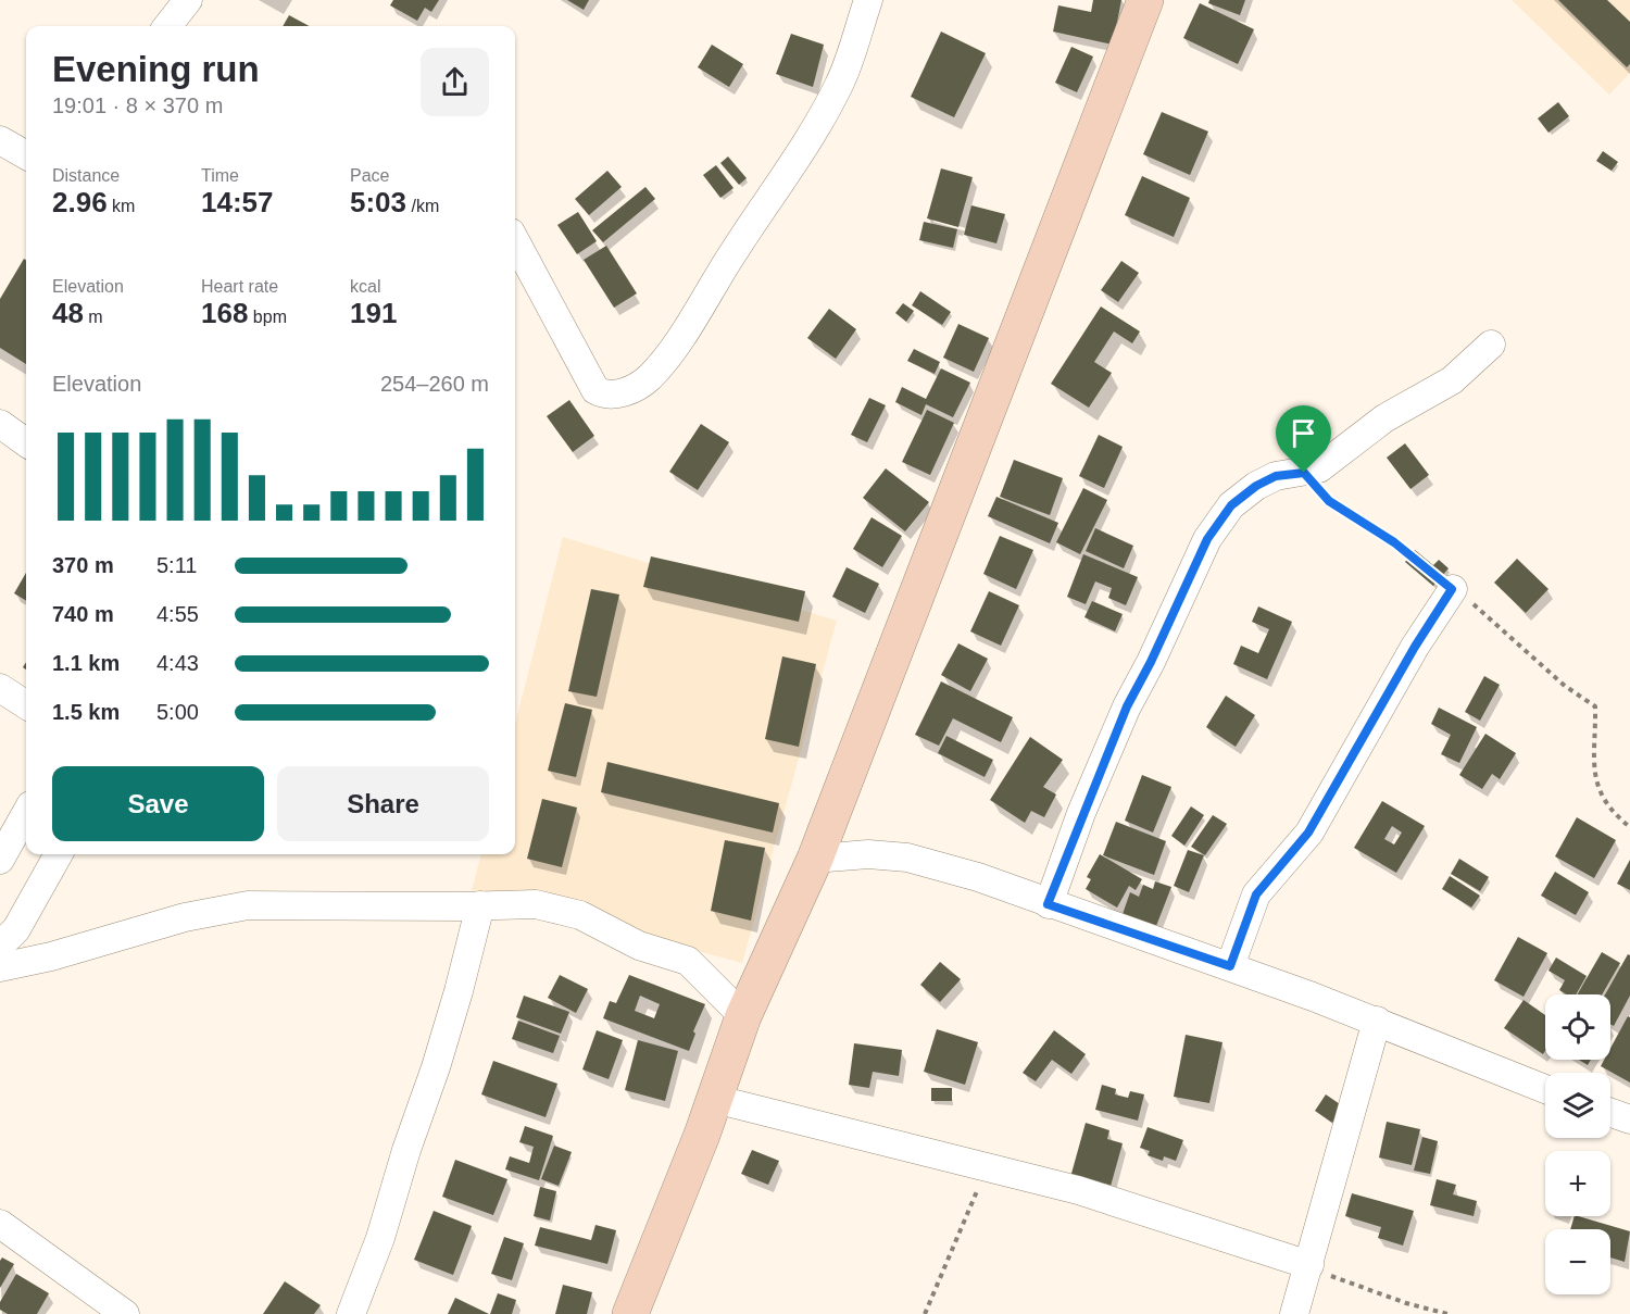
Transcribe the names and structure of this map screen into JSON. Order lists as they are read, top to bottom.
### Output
{
  "page": {
    "heading": ["Evening run", "19:01 · 8 × 370 m"],
    "stats": [
      ["Distance", "2.96 km"],
      ["Time", "14:57"],
      ["Pace", "5:03 /km"],
      ["Elevation", "48 m"],
      ["Heart rate", "168 bpm"],
      ["kcal", "191"]
    ],
    "chart": ["Elevation", "254–260 m"],
    "list": [
      {
        "name": "370 m",
        "note": "5:11"
      },
      {
        "name": "740 m",
        "note": "4:55"
      },
      {
        "name": "1.1 km",
        "note": "4:43"
      },
      {
        "name": "1.5 km",
        "note": "5:00"
      }
    ],
    "buttons": ["Save", "Share"],
    "map_buttons": ["+", "−"]
  }
}
